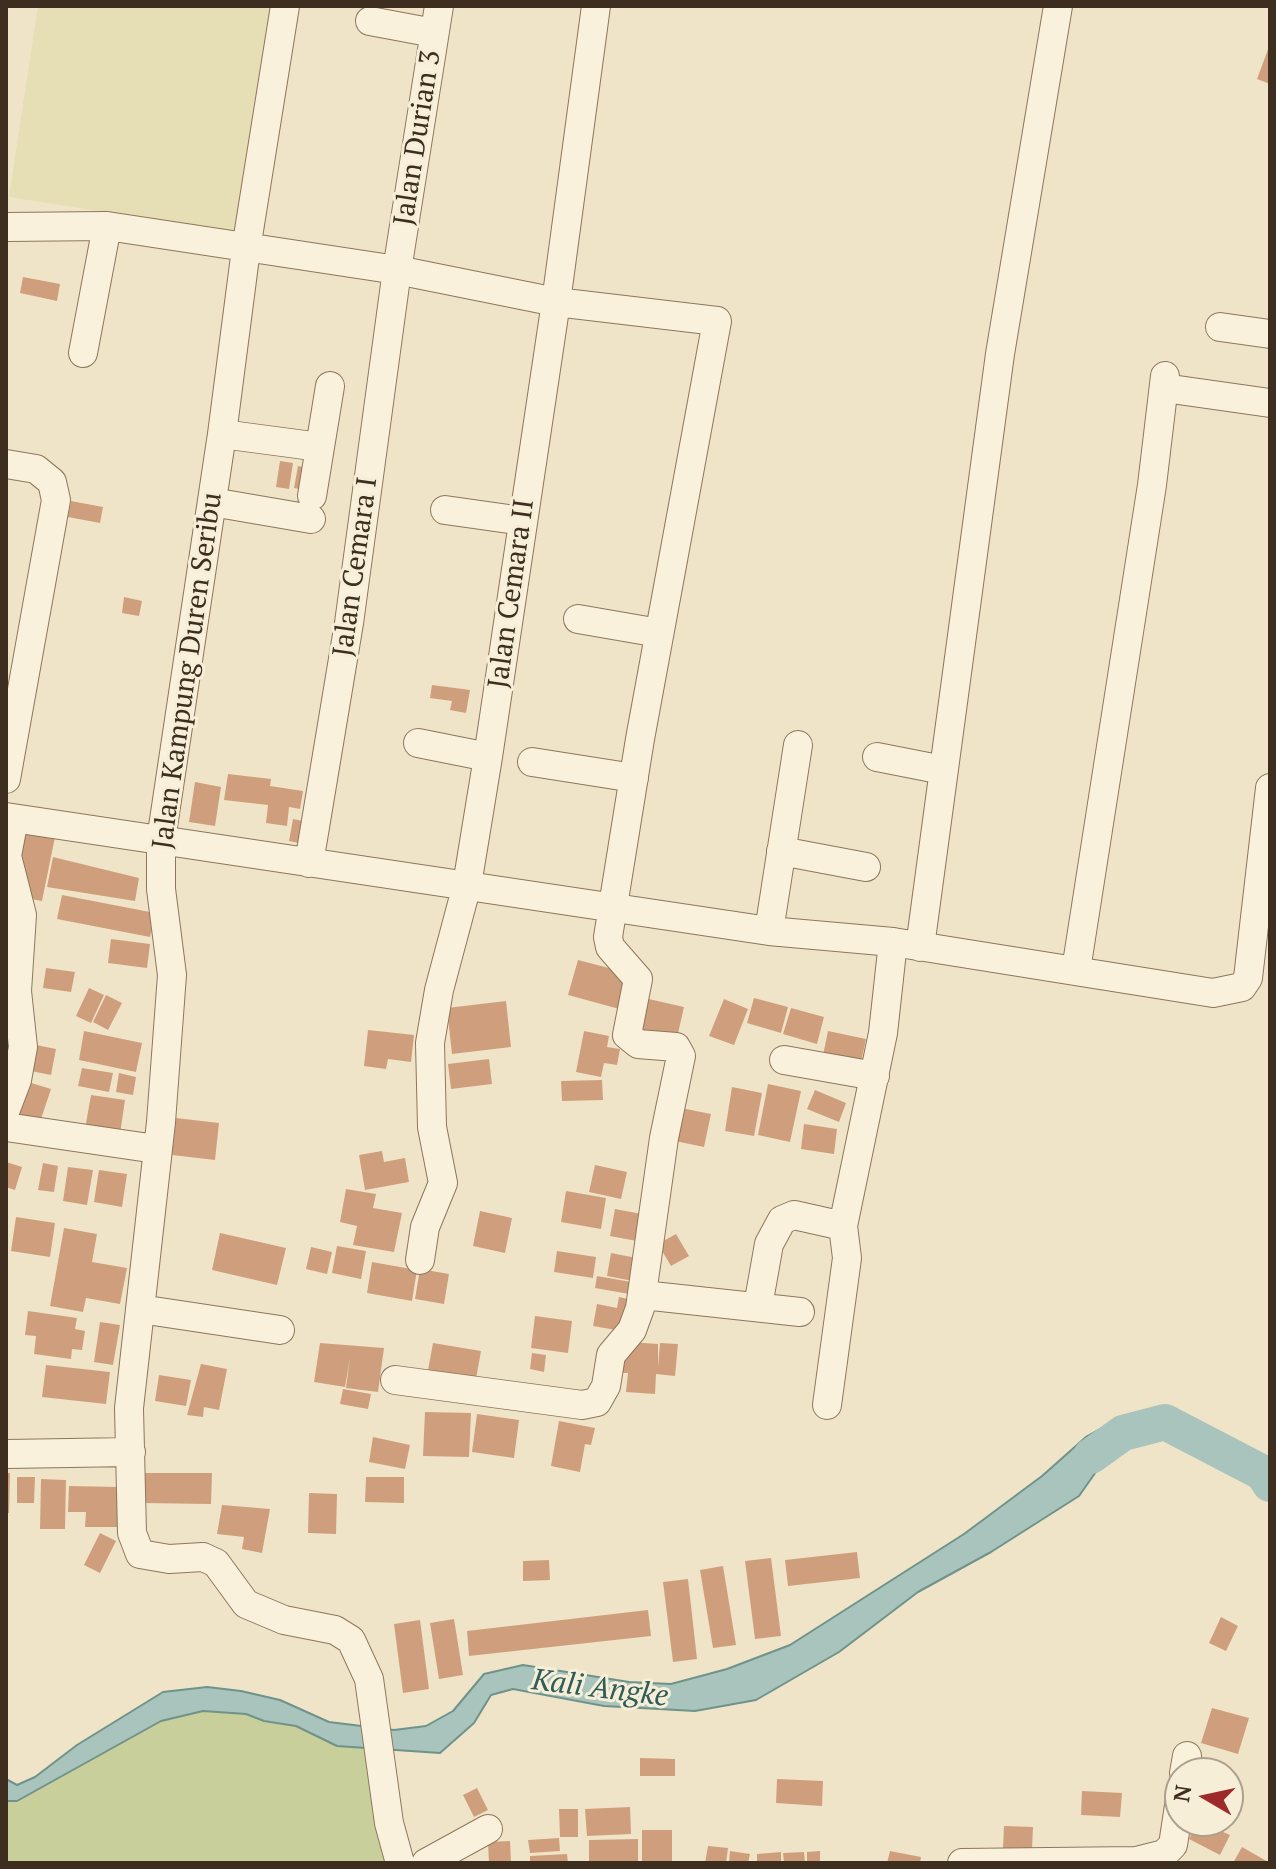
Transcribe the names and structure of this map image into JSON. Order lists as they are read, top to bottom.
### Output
{
  "streets": {
    "street": [
      "Jalan Durian 3",
      "Jalan Cemara I",
      "Jalan Cemara II",
      "Jalan Kampung Duren Seribu"
    ]
  },
  "crossings": [
    ["Jalan Durian 3", "Jalan Cemara I"]
  ],
  "water": ["Kali Angke"],
  "north": "left"
}
